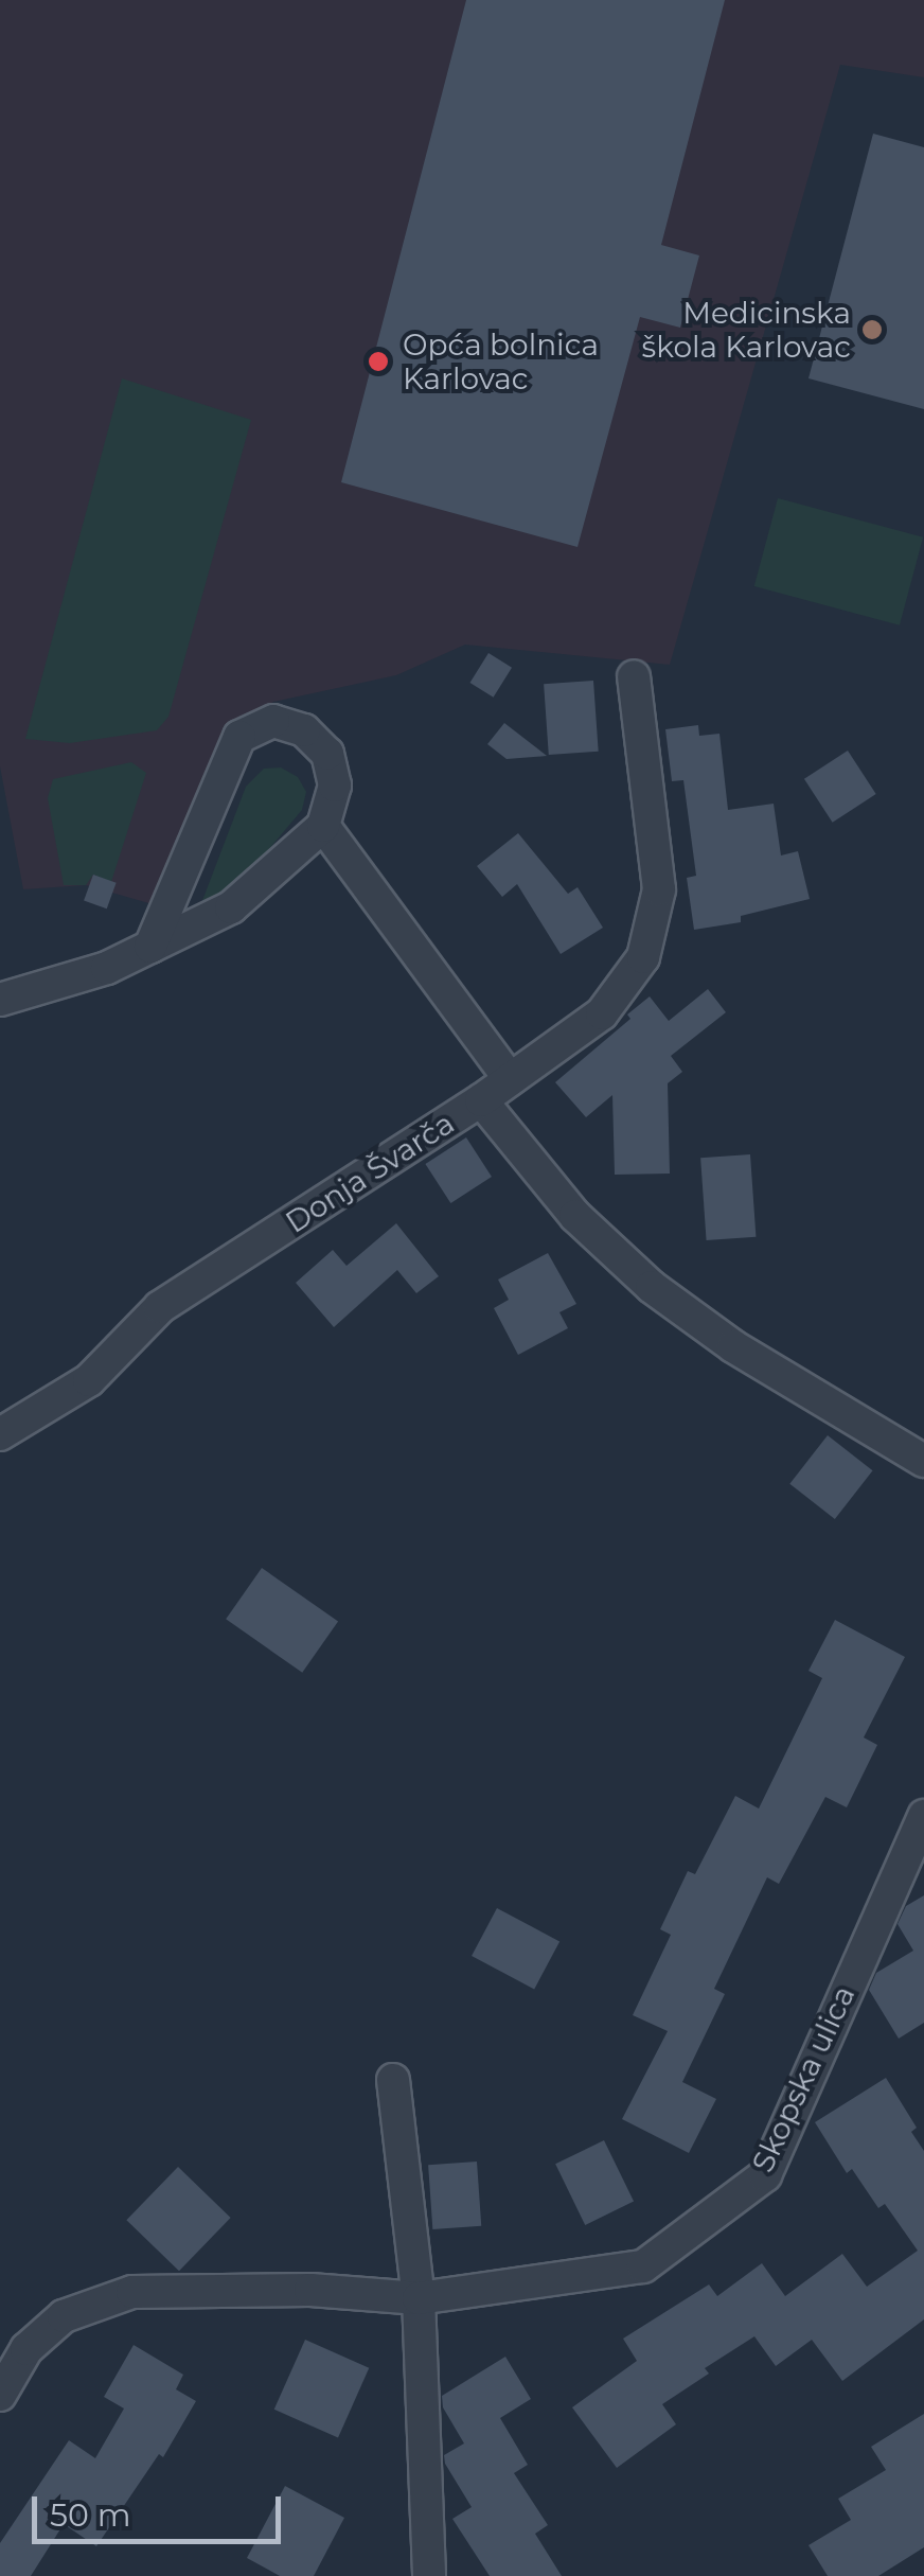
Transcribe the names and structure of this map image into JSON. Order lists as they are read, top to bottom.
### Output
{
  "streets": {
    "street": ["Donja Švarča", "Skopska ulica"]
  },
  "places": ["Medicinska škola Karlovac", "Opća bolnica Karlovac"],
  "scale_bar": "50 m"
}
